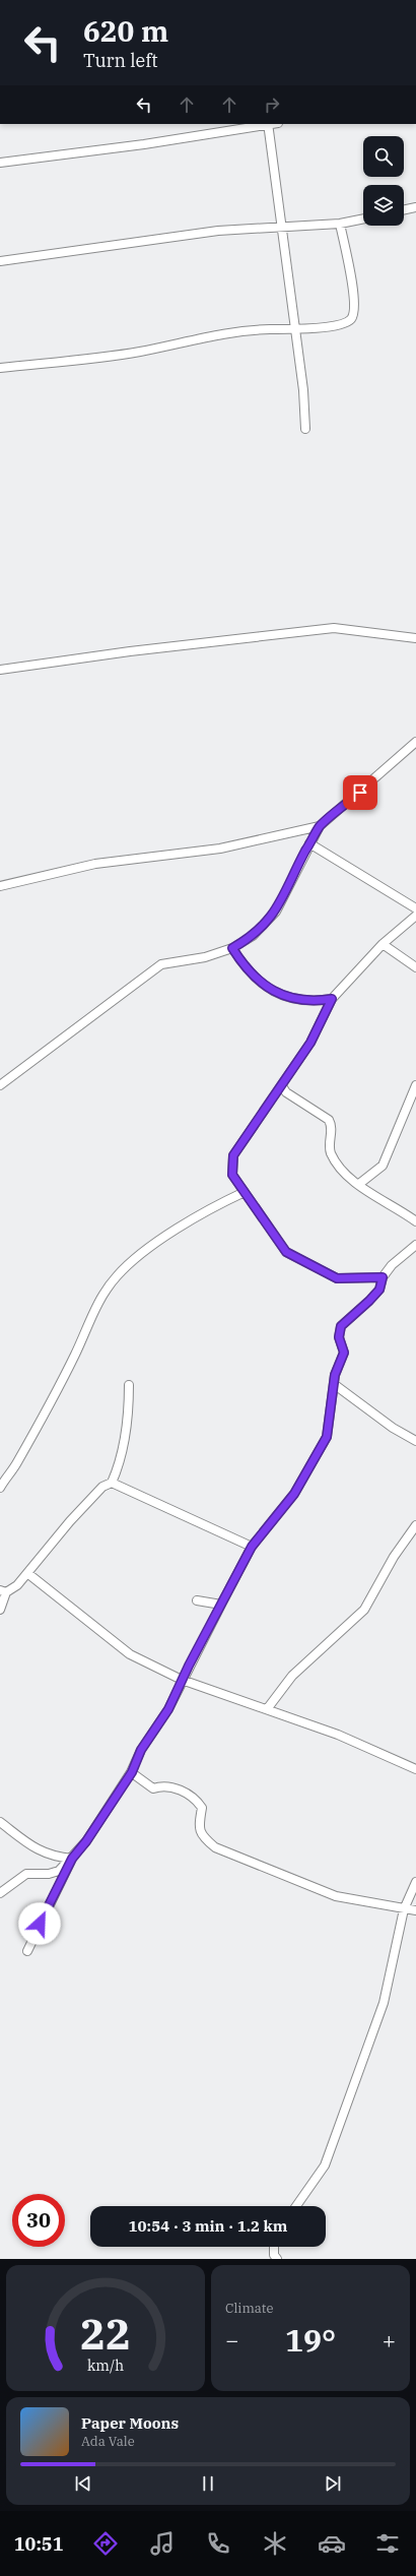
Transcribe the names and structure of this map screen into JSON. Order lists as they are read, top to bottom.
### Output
{
  "page": {
    "turn": ["620 m", "Turn left"],
    "limit": "30",
    "trip": "10:54 · 3 min · 1.2 km",
    "tile": "Climate",
    "heat": ["−", "19°", "+"],
    "song": ["Paper Moons", "Ada Vale"],
    "tabs": "10:51",
    "gauge": ["22", "km/h"]
  }
}
